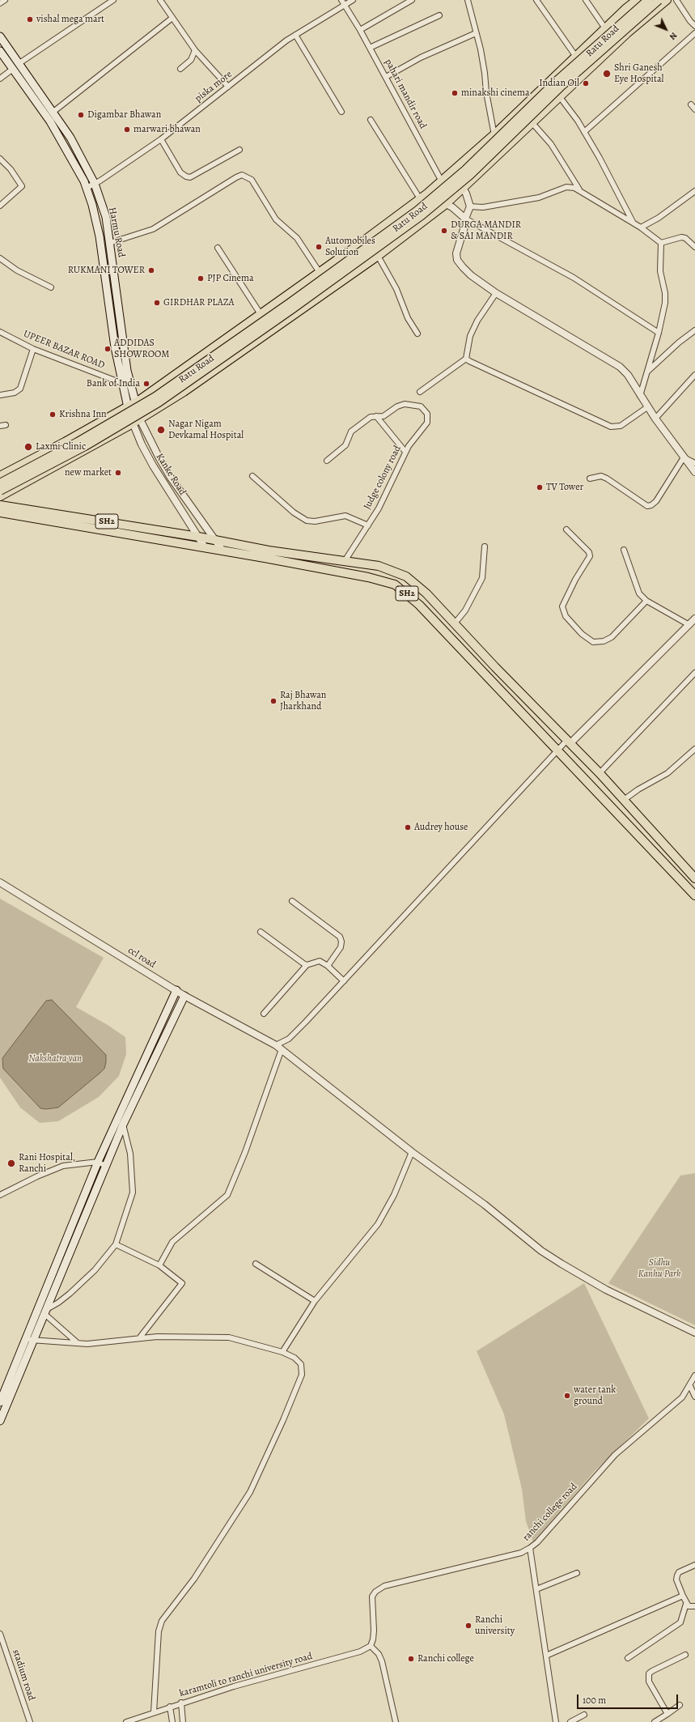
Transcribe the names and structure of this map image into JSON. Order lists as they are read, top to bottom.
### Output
{
  "streets": {
    "main road": ["Ratu Road", "Harmu Road", "SH2"],
    "street": [
      "piska more",
      "pahari mandir road",
      "UPEER BAZAR ROAD",
      "Kanke Road",
      "Judge colony road",
      "ccl road",
      "ranchi college road",
      "stadium road",
      "karamtoli to ranchi university road"
    ]
  },
  "crossings": [
    ["Ratu Road", "pahari mandir road"],
    ["Ratu Road", "Harmu Road"],
    ["Ratu Road", "Kanke Road"],
    ["piska more", "pahari mandir road"],
    ["piska more", "Harmu Road"],
    ["Harmu Road", "UPEER BAZAR ROAD"],
    ["Harmu Road", "Kanke Road"],
    ["Kanke Road", "SH2"],
    ["Judge colony road", "SH2"],
    ["ranchi college road", "karamtoli to ranchi university road"]
  ],
  "parks": ["Nakshatra van", "Sidhu Kanhu Park"],
  "places": [
    "vishal mega mart",
    "Shri Ganesh Eye Hospital",
    "Indian Oil",
    "minakshi cinema",
    "Digambar Bhawan",
    "marwari bhawan",
    "DURGA MANDIR & SAI MANDIR",
    "Automobiles Solution",
    "RUKMANI TOWER",
    "PJP Cinema",
    "GIRDHAR PLAZA",
    "ADDIDAS SHOWROOM",
    "Bank of India",
    "Krishna Inn",
    "Nagar Nigam Devkamal Hospital",
    "Laxmi Clinic",
    "new market",
    "TV Tower",
    "Raj Bhawan Jharkhand",
    "Audrey house",
    "Rani Hospital, Ranchi",
    "water tank ground",
    "Ranchi university",
    "Ranchi college"
  ],
  "scale_bar": "100 m",
  "north": "bottom right"
}
